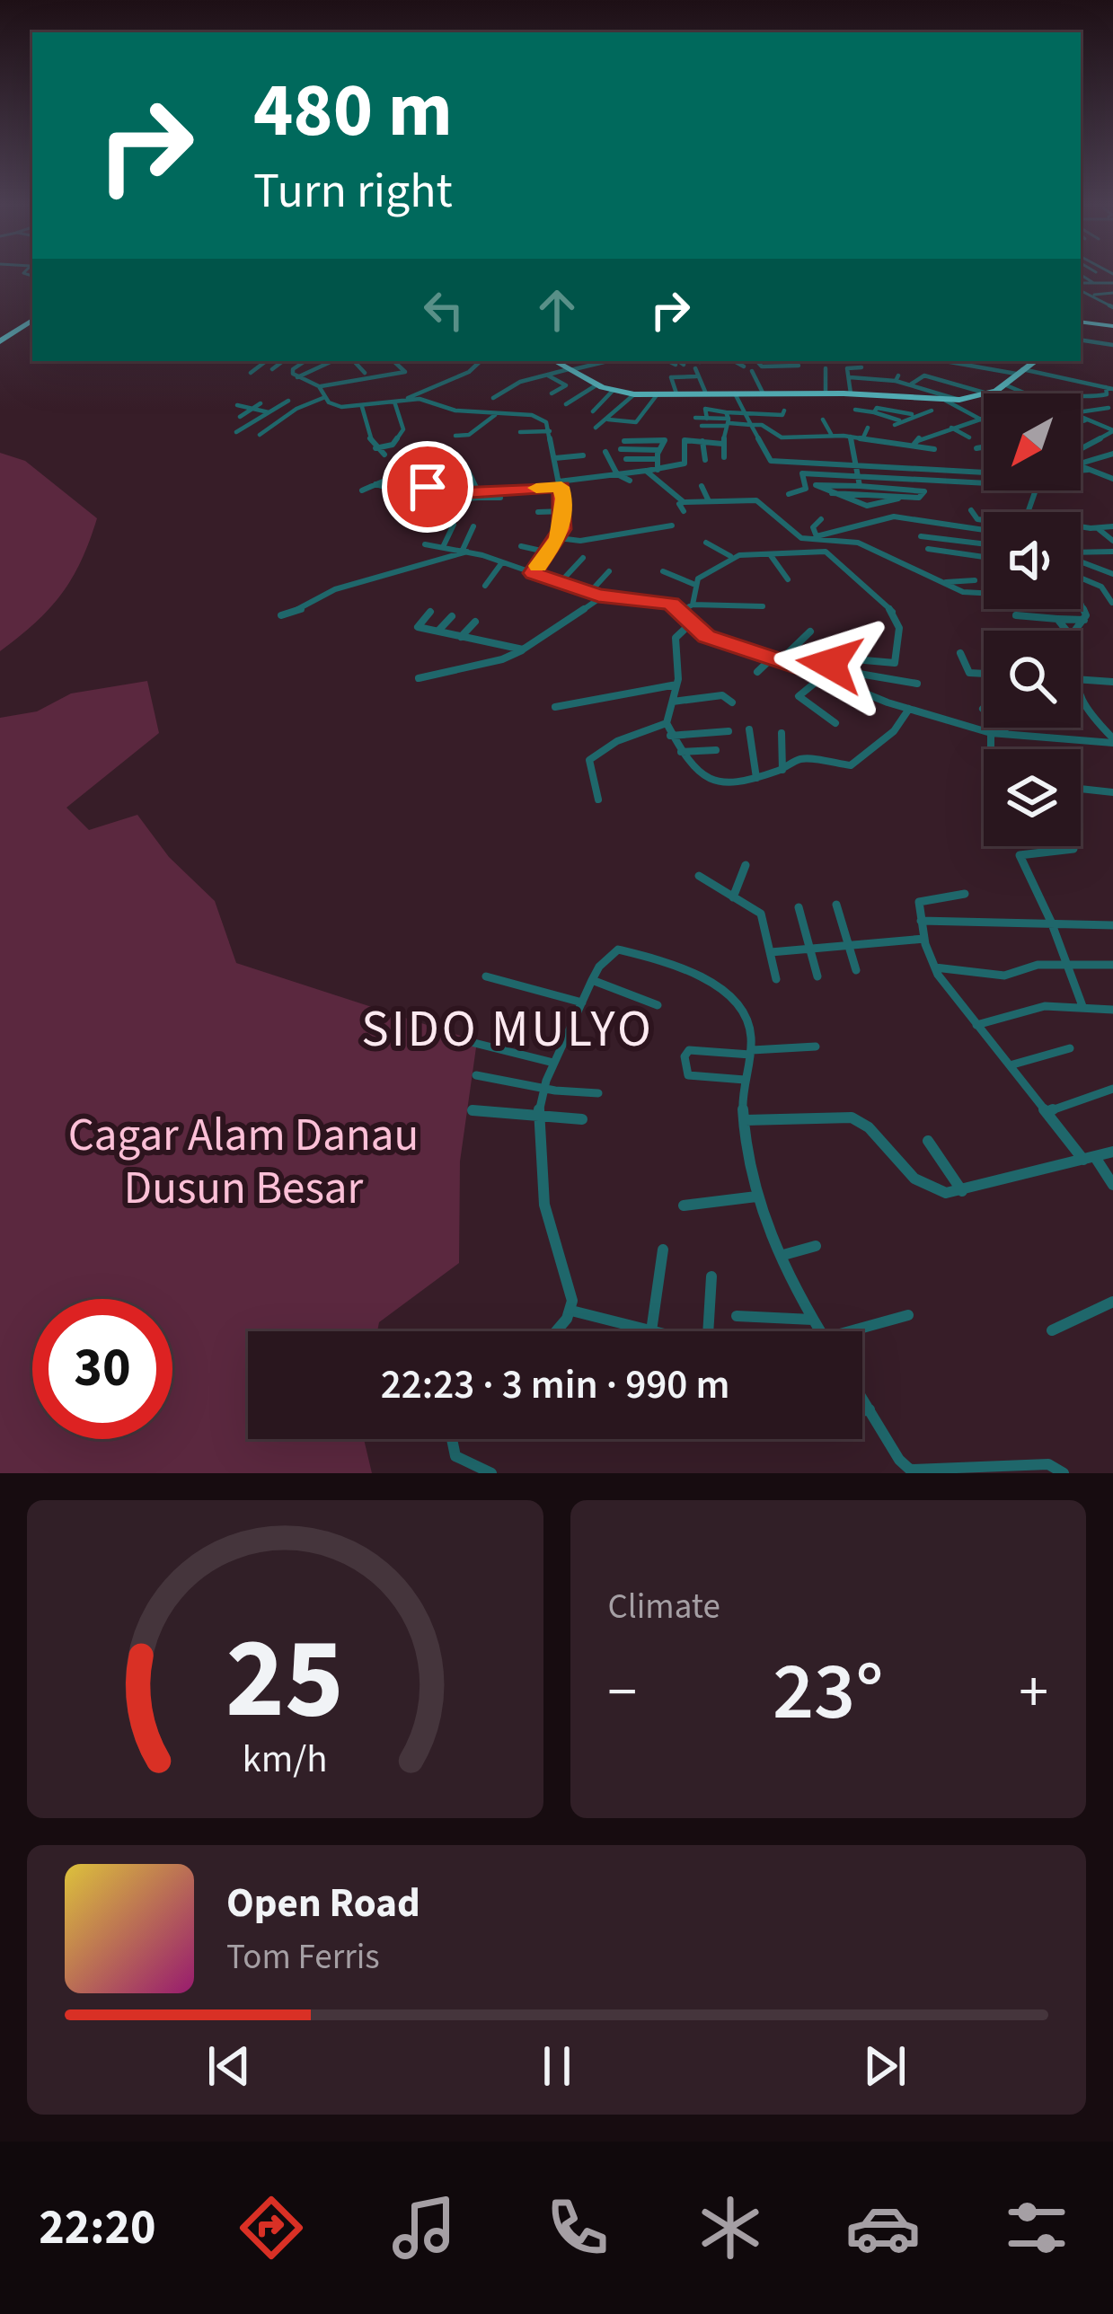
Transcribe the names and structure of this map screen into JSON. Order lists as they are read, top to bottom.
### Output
{
  "districts": ["SIDO MULYO"],
  "parks": ["Cagar Alam Danau Dusun Besar"],
  "north": "bottom left",
  "page": {
    "turn": ["480 m", "Turn right"],
    "limit": "30",
    "trip": "22:23 · 3 min · 990 m",
    "tile": "Climate",
    "heat": ["−", "23°", "+"],
    "song": ["Open Road", "Tom Ferris"],
    "tabs": "22:20",
    "gauge": ["25", "km/h"]
  }
}
